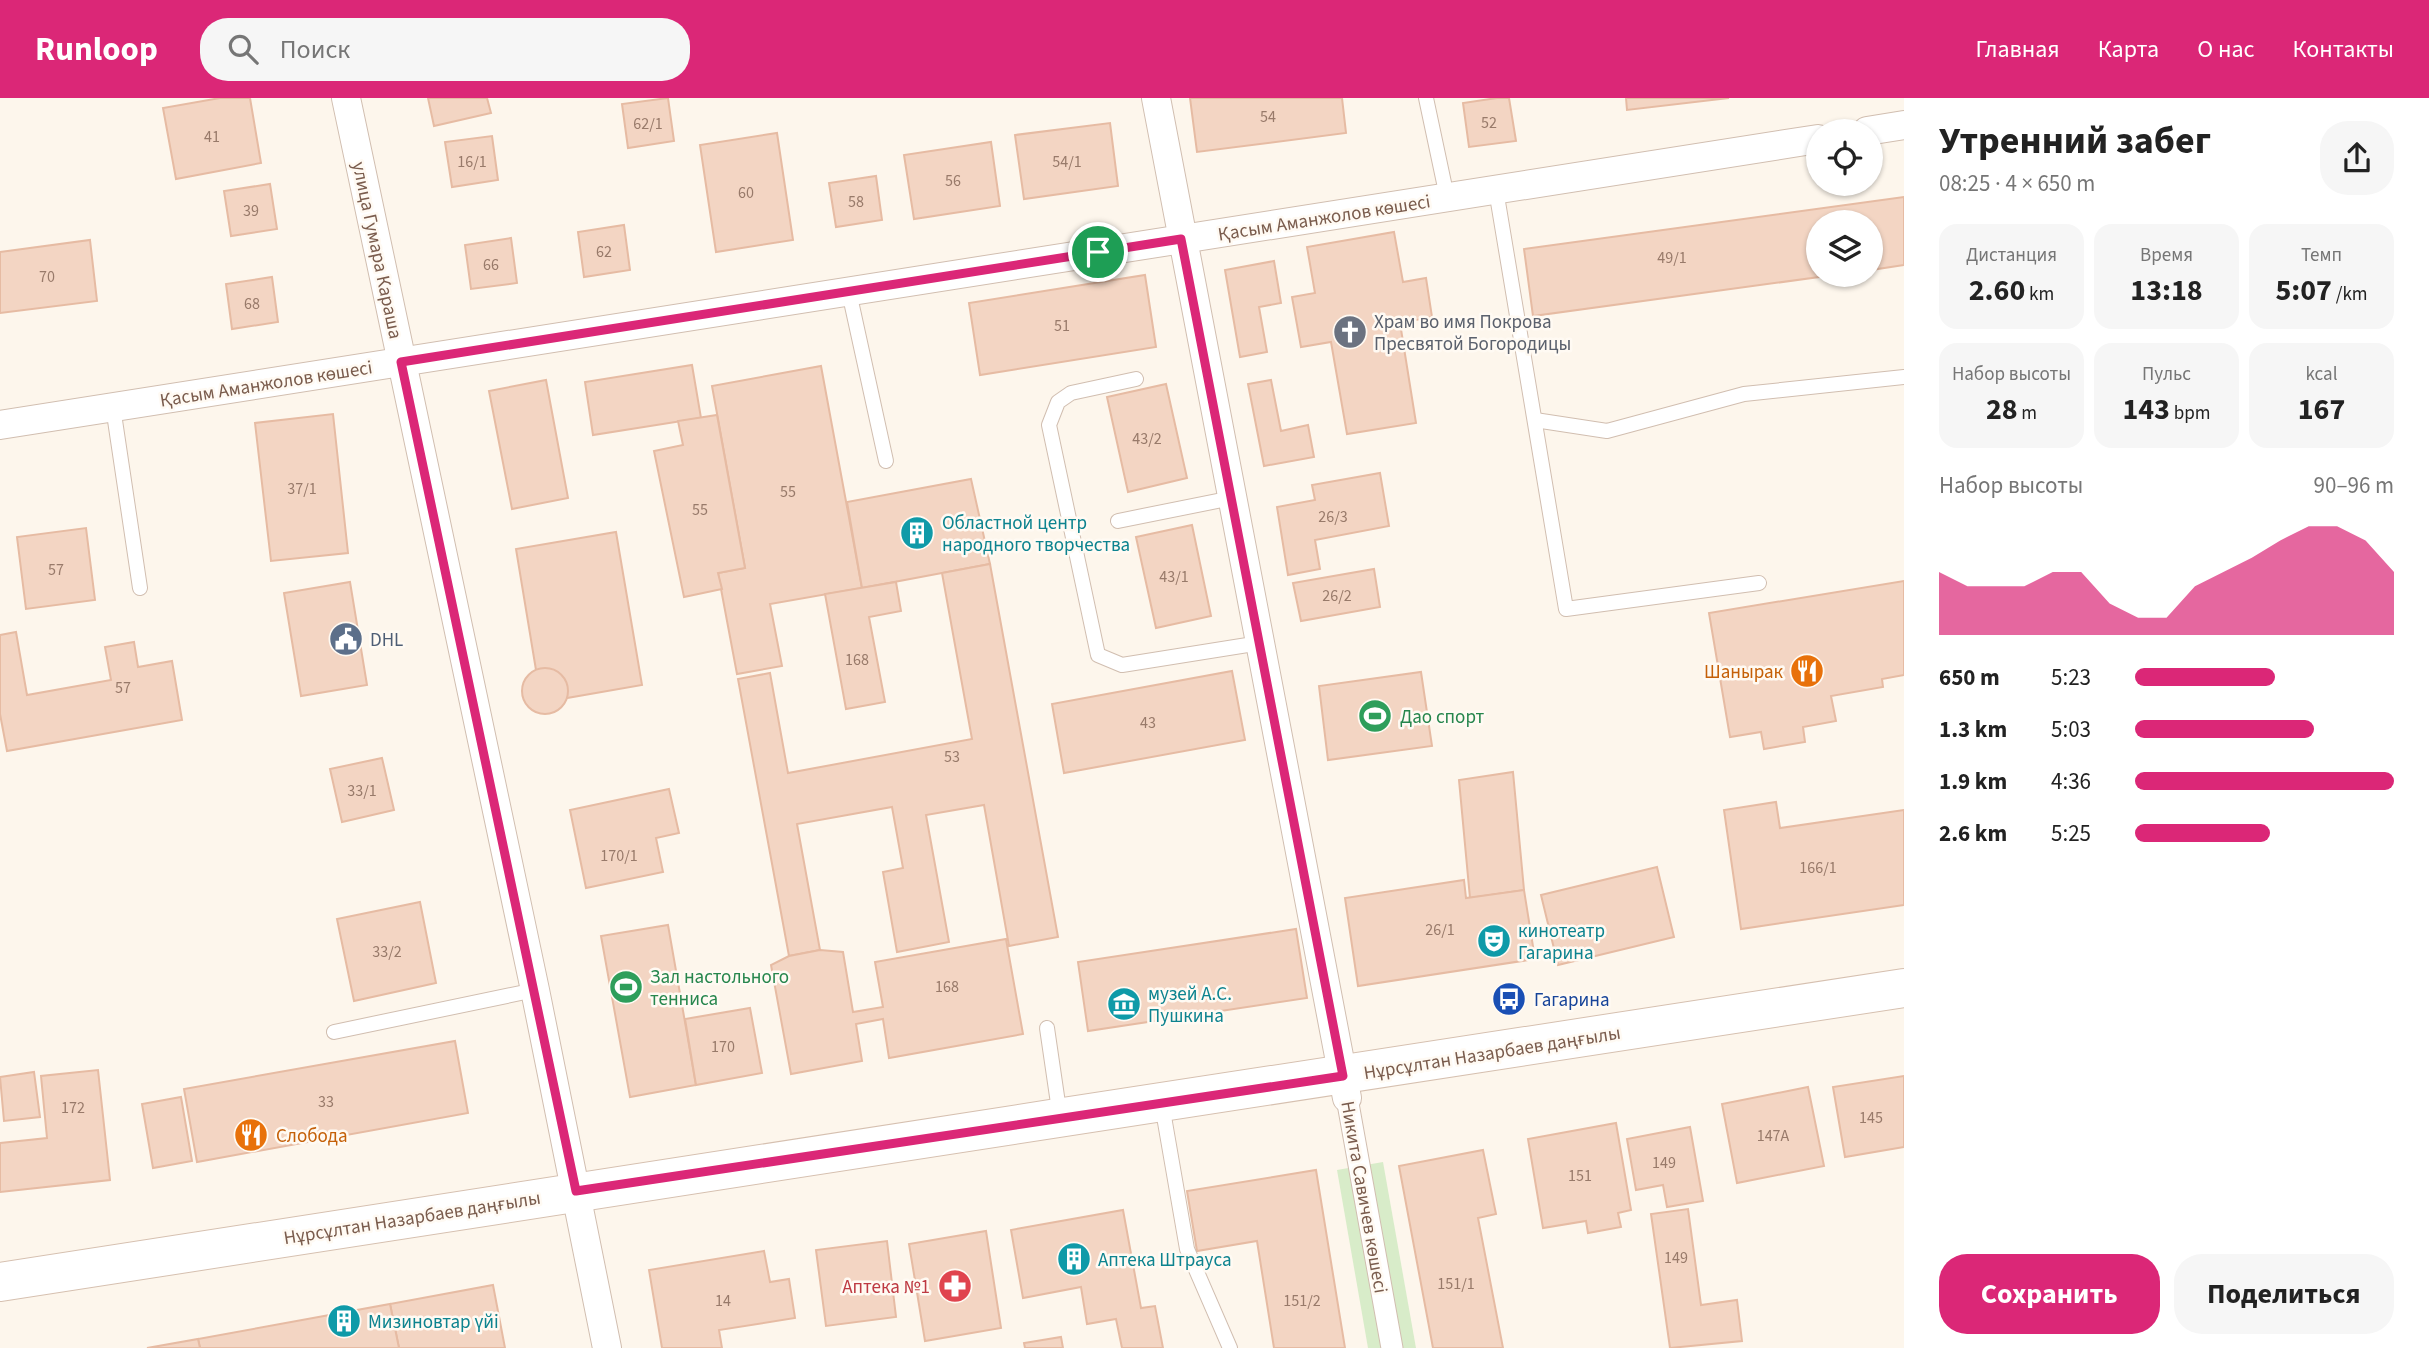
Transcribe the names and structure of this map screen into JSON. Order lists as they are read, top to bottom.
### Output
{
  "streets": {
    "main road": ["Нұрсұлтан Назарбаев даңғылы"],
    "street": ["Қасым Аманжолов көшесі", "улица Гумара Караша", "Никита Савичев көшесі"]
  },
  "crossings": [
    ["Қасым Аманжолов көшесі", "улица Гумара Караша"],
    ["Қасым Аманжолов көшесі", "Никита Савичев көшесі"],
    ["улица Гумара Караша", "Нұрсұлтан Назарбаев даңғылы"],
    ["Нұрсұлтан Назарбаев даңғылы", "Никита Савичев көшесі"]
  ],
  "places": {
    "church": ["Храм во имя Покрова Пресвятой Богородицы"],
    "building": ["Областной центр народного творчества", "Аптека Штрауса", "Мизиновтар үйі"],
    "public building": ["DHL"],
    "restaurant": ["Шанырак", "Слобода"],
    "sports": ["Дао спорт", "Зал настольного тенниса"],
    "theatre": ["кинотеатр Гагарина"],
    "bus stop": ["Гагарина"],
    "museum": ["музей А.С. Пушкина"],
    "pharmacy": ["Аптека №1"]
  },
  "house_numbers": [
    "54",
    "52",
    "62/1",
    "41",
    "16/1",
    "54/1",
    "56",
    "60",
    "58",
    "39",
    "62",
    "49/1",
    "66",
    "70",
    "68",
    "51",
    "43/2",
    "37/1",
    "55",
    "55",
    "26/3",
    "57",
    "43/1",
    "26/2",
    "168",
    "57",
    "43",
    "53",
    "33/1",
    "170/1",
    "166/1",
    "26/1",
    "33/2",
    "168",
    "170",
    "33",
    "172",
    "145",
    "147А",
    "149",
    "151",
    "149",
    "151/1",
    "14",
    "151/2"
  ],
  "page": {
    "header": "Runloop",
    "search": "Поиск",
    "nav": [
      "Главная",
      "Карта",
      "О нас",
      "Контакты"
    ],
    "heading": ["Утренний забег", "08:25 · 4 × 650 m"],
    "stats": [
      ["Дистанция", "2.60 km"],
      ["Время", "13:18"],
      ["Темп", "5:07 /km"],
      ["Набор высоты", "28 m"],
      ["Пульс", "143 bpm"],
      ["kcal", "167"]
    ],
    "chart": ["Набор высоты", "90–96 m"],
    "list": [
      {
        "name": "650 m",
        "note": "5:23"
      },
      {
        "name": "1.3 km",
        "note": "5:03"
      },
      {
        "name": "1.9 km",
        "note": "4:36"
      },
      {
        "name": "2.6 km",
        "note": "5:25"
      }
    ],
    "buttons": ["Сохранить", "Поделиться"]
  }
}
